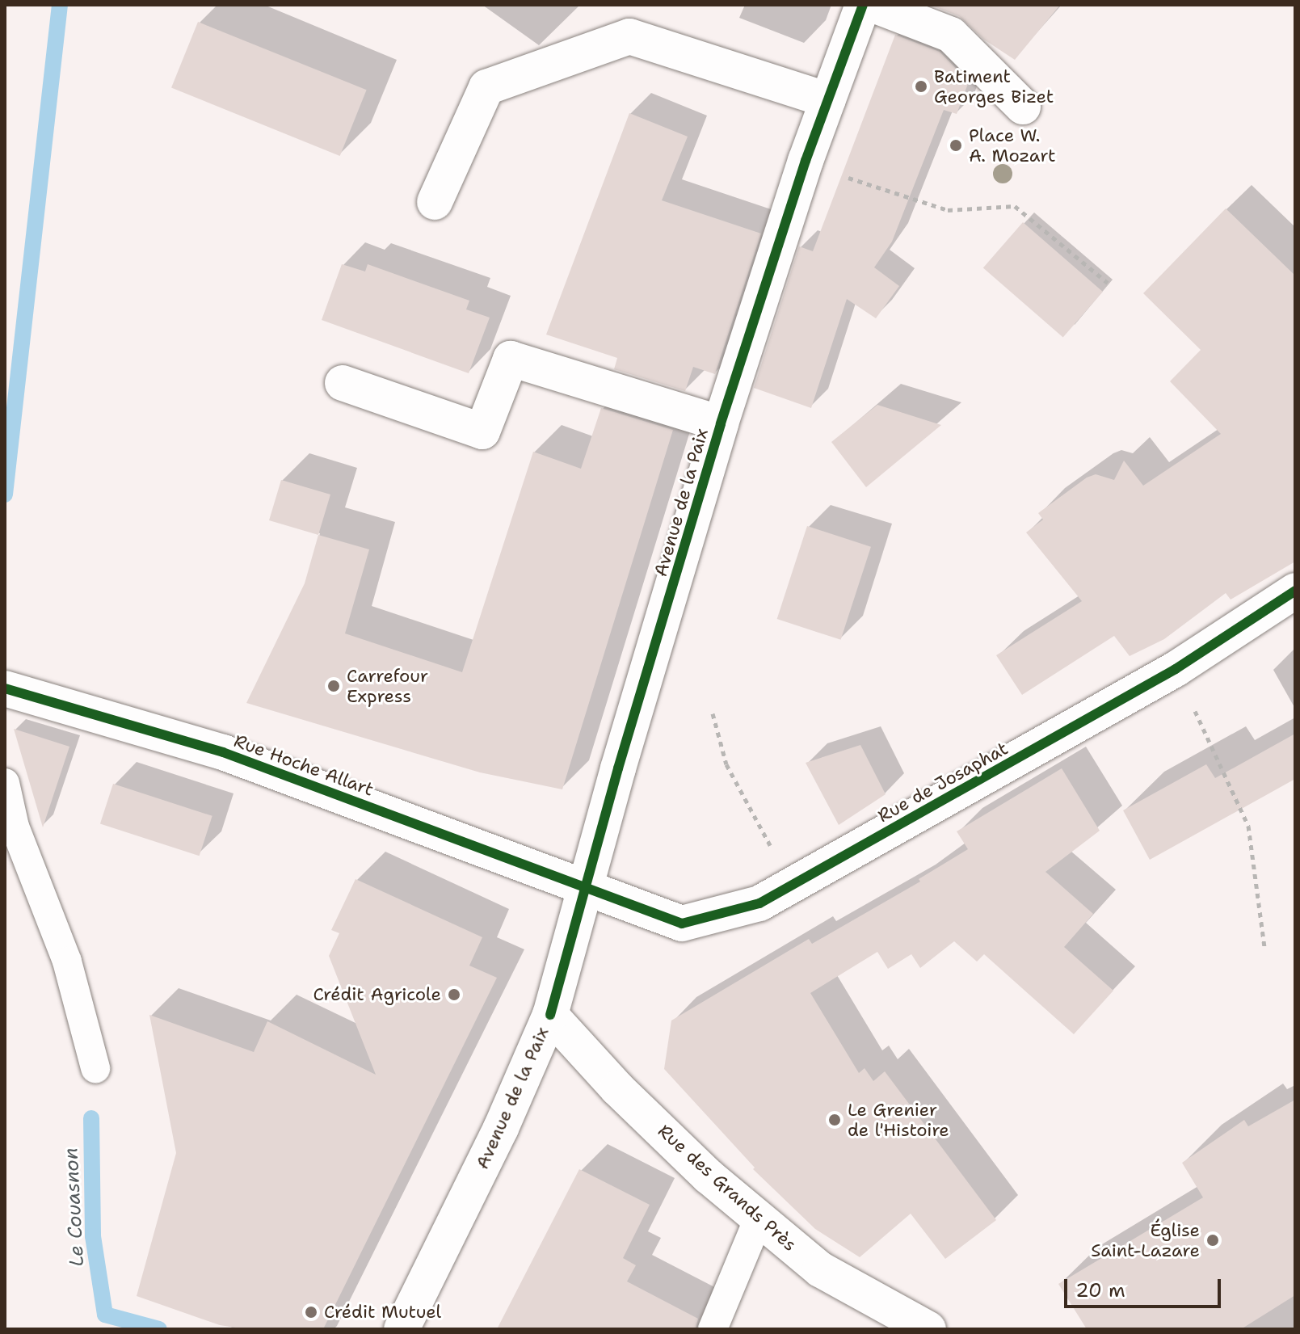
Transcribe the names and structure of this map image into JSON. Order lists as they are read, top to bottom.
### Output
{
  "streets": {
    "street": [
      "Avenue de la Paix",
      "Rue Hoche Allart",
      "Rue de Josaphat",
      "Rue des Grands Près"
    ]
  },
  "crossings": [
    ["Avenue de la Paix", "Rue Hoche Allart"],
    ["Avenue de la Paix", "Rue de Josaphat"],
    ["Avenue de la Paix", "Rue des Grands Près"],
    ["Rue Hoche Allart", "Rue de Josaphat"]
  ],
  "water": ["Le Couasnon"],
  "places": [
    "Batiment Georges Bizet",
    "Place W. A. Mozart",
    "Carrefour Express",
    "Crédit Agricole",
    "Le Grenier de l'Histoire",
    "Église Saint-Lazare",
    "Crédit Mutuel"
  ],
  "scale_bar": "20 m"
}
